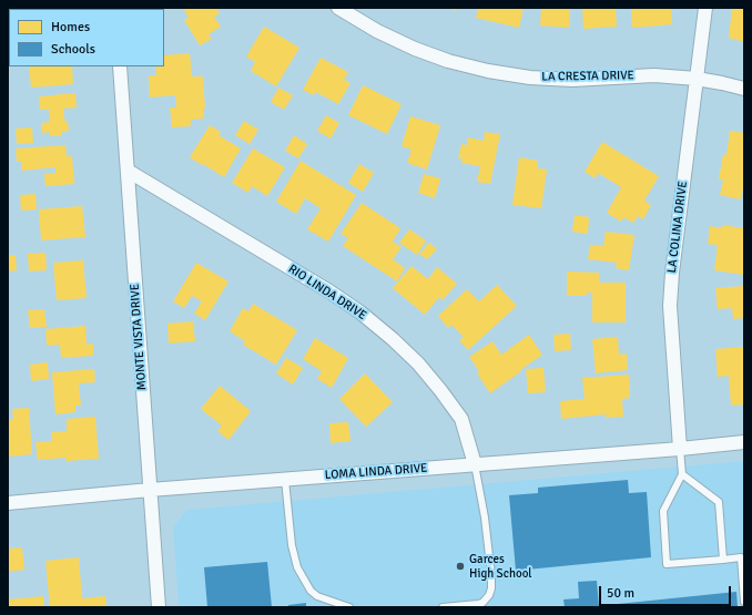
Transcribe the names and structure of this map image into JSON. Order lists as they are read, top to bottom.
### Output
{
  "streets": {
    "street": [
      "LA CRESTA DRIVE",
      "LA COLINA DRIVE",
      "RIO LINDA DRIVE",
      "MONTE VISTA DRIVE",
      "LOMA LINDA DRIVE"
    ]
  },
  "crossings": [
    ["LA CRESTA DRIVE", "LA COLINA DRIVE"],
    ["LA COLINA DRIVE", "LOMA LINDA DRIVE"],
    ["RIO LINDA DRIVE", "MONTE VISTA DRIVE"],
    ["RIO LINDA DRIVE", "LOMA LINDA DRIVE"],
    ["MONTE VISTA DRIVE", "LOMA LINDA DRIVE"]
  ],
  "places": ["Garces High School"],
  "legend": ["Homes", "Schools"],
  "scale_bar": "50 m"
}
